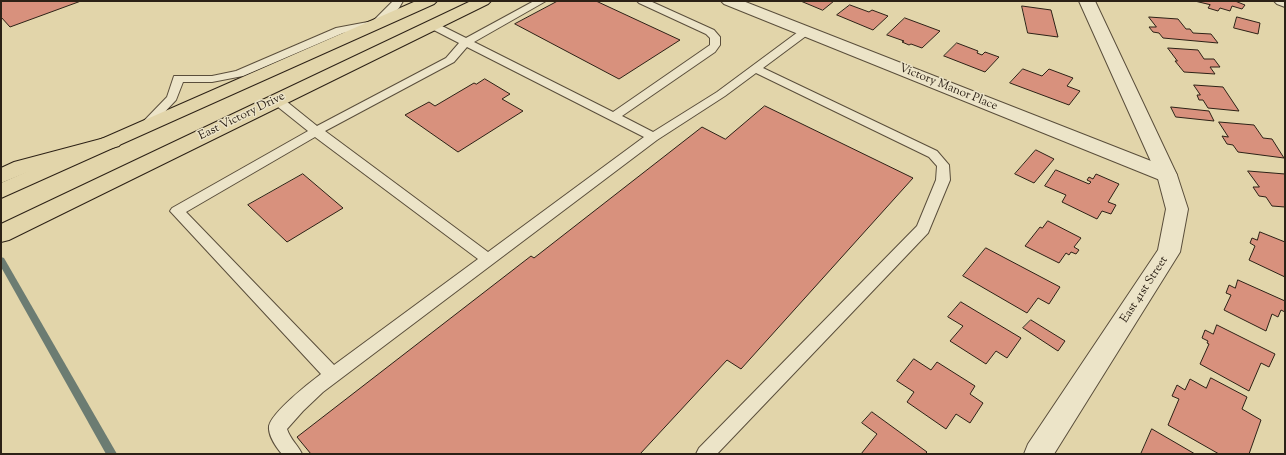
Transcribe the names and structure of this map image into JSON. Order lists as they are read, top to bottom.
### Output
{
  "streets": {
    "main road": ["East Victory Drive"],
    "street": ["Victory Manor Place", "East 41st Street"]
  },
  "crossings": [
    ["Victory Manor Place", "East 41st Street"]
  ]
}
